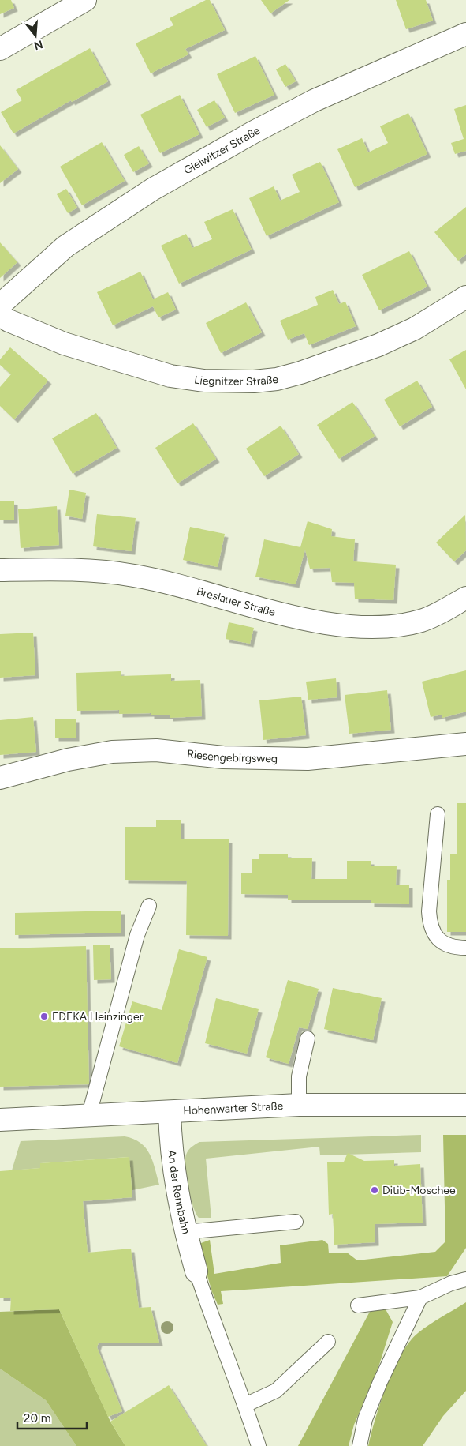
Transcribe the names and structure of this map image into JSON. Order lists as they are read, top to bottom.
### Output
{
  "streets": {
    "street": [
      "Gleiwitzer Straße",
      "Liegnitzer Straße",
      "Breslauer Straße",
      "Riesengebirgsweg",
      "Hohenwarter Straße",
      "An der Rennbahn"
    ]
  },
  "crossings": [
    ["Hohenwarter Straße", "An der Rennbahn"]
  ],
  "places": ["EDEKA Heinzinger", "Ditib-Moschee"],
  "scale_bar": "20 m",
  "north": "bottom"
}
